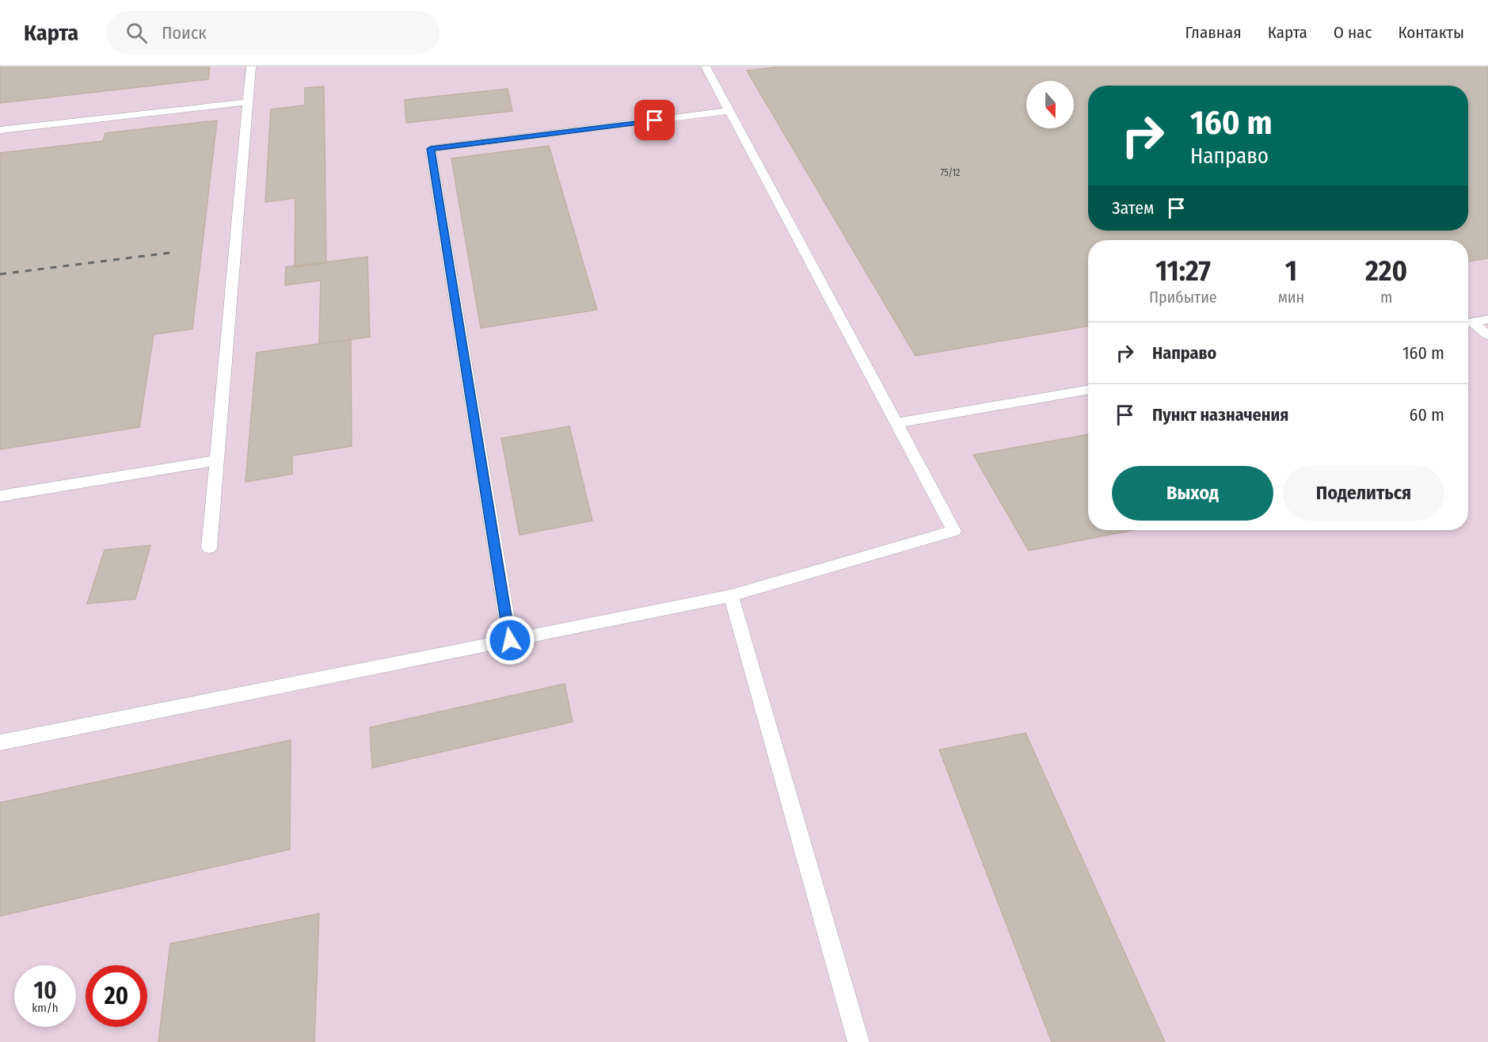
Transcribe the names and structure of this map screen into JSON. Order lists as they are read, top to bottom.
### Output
{
  "house_numbers": ["75/12"],
  "north": "bottom",
  "page": {
    "header": "Карта",
    "search": "Поиск",
    "nav": [
      "Главная",
      "Карта",
      "О нас",
      "Контакты"
    ],
    "turn": ["160 m", "Направо"],
    "then": "Затем",
    "eta": [
      "11:27",
      "Прибытие",
      "1",
      "мин",
      "220",
      "m"
    ],
    "list": [
      {
        "name": "Направо",
        "value": "160 m"
      },
      {
        "name": "Пункт назначения",
        "value": "60 m"
      }
    ],
    "buttons": ["Выход", "Поделиться"],
    "speed": "10 km/h",
    "limit": "20"
  }
}
